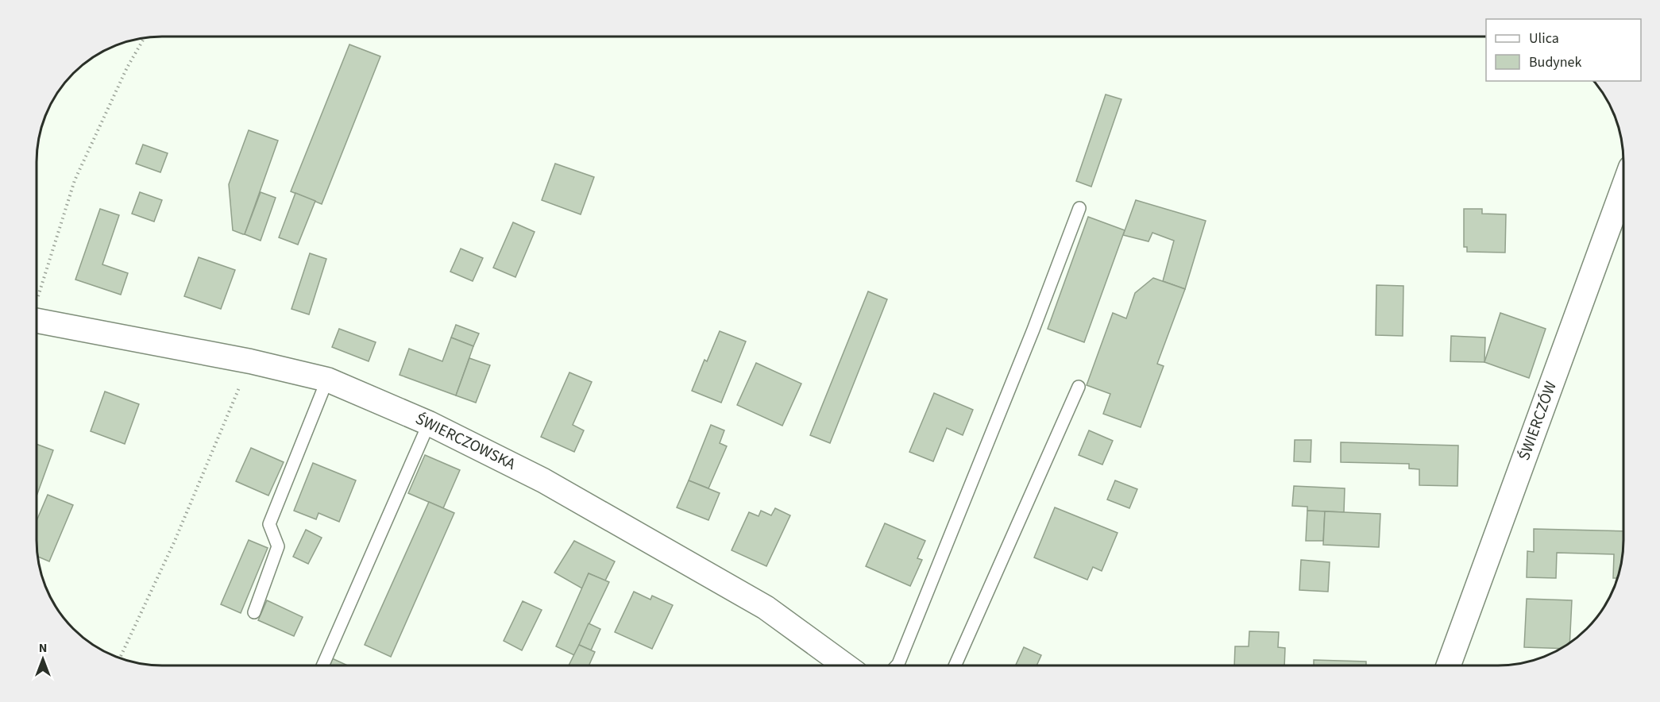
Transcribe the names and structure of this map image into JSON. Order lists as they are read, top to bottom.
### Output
{
  "streets": {
    "street": ["ŚWIERCZÓW", "ŚWIERCZOWSKA"]
  },
  "legend": ["Ulica", "Budynek"],
  "north": "top"
}
